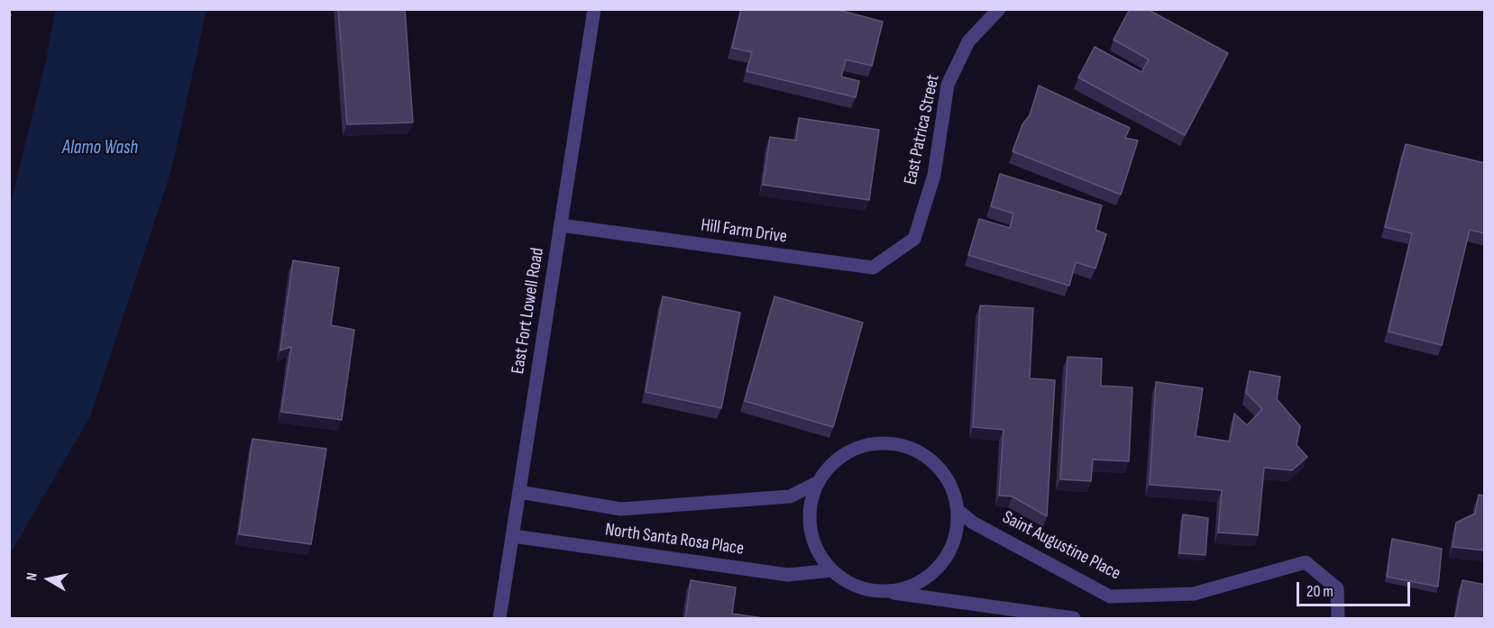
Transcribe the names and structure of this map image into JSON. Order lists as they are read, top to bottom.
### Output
{
  "streets": {
    "street": [
      "East Patrica Street",
      "Hill Farm Drive",
      "East Fort Lowell Road",
      "North Santa Rosa Place",
      "Saint Augustine Place"
    ]
  },
  "crossings": [
    ["East Patrica Street", "Hill Farm Drive"],
    ["Hill Farm Drive", "East Fort Lowell Road"],
    ["East Fort Lowell Road", "North Santa Rosa Place"],
    ["North Santa Rosa Place", "Saint Augustine Place"]
  ],
  "water": ["Alamo Wash"],
  "scale_bar": "20 m",
  "north": "left"
}
